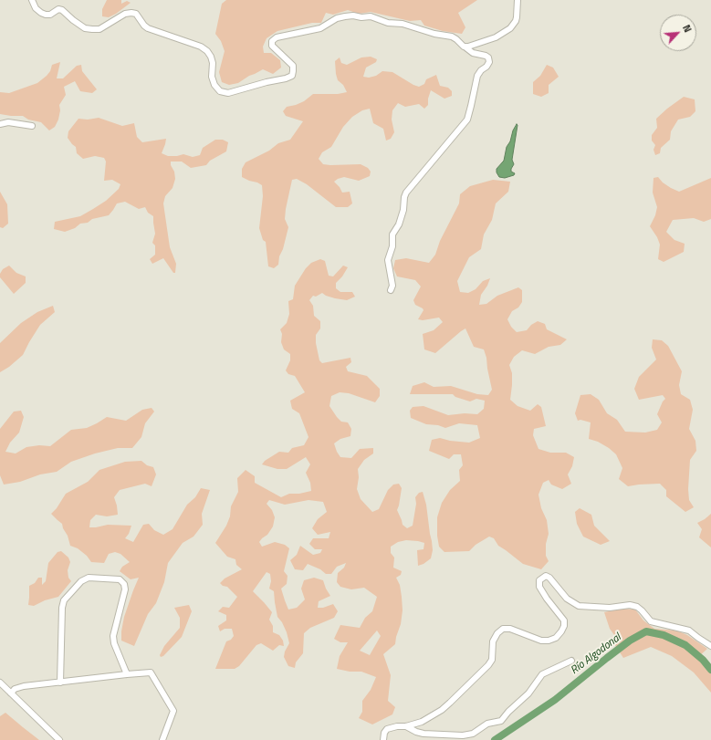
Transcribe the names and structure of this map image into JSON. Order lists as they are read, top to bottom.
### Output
{
  "water": ["Río Algodonal"],
  "north": "top right"
}
